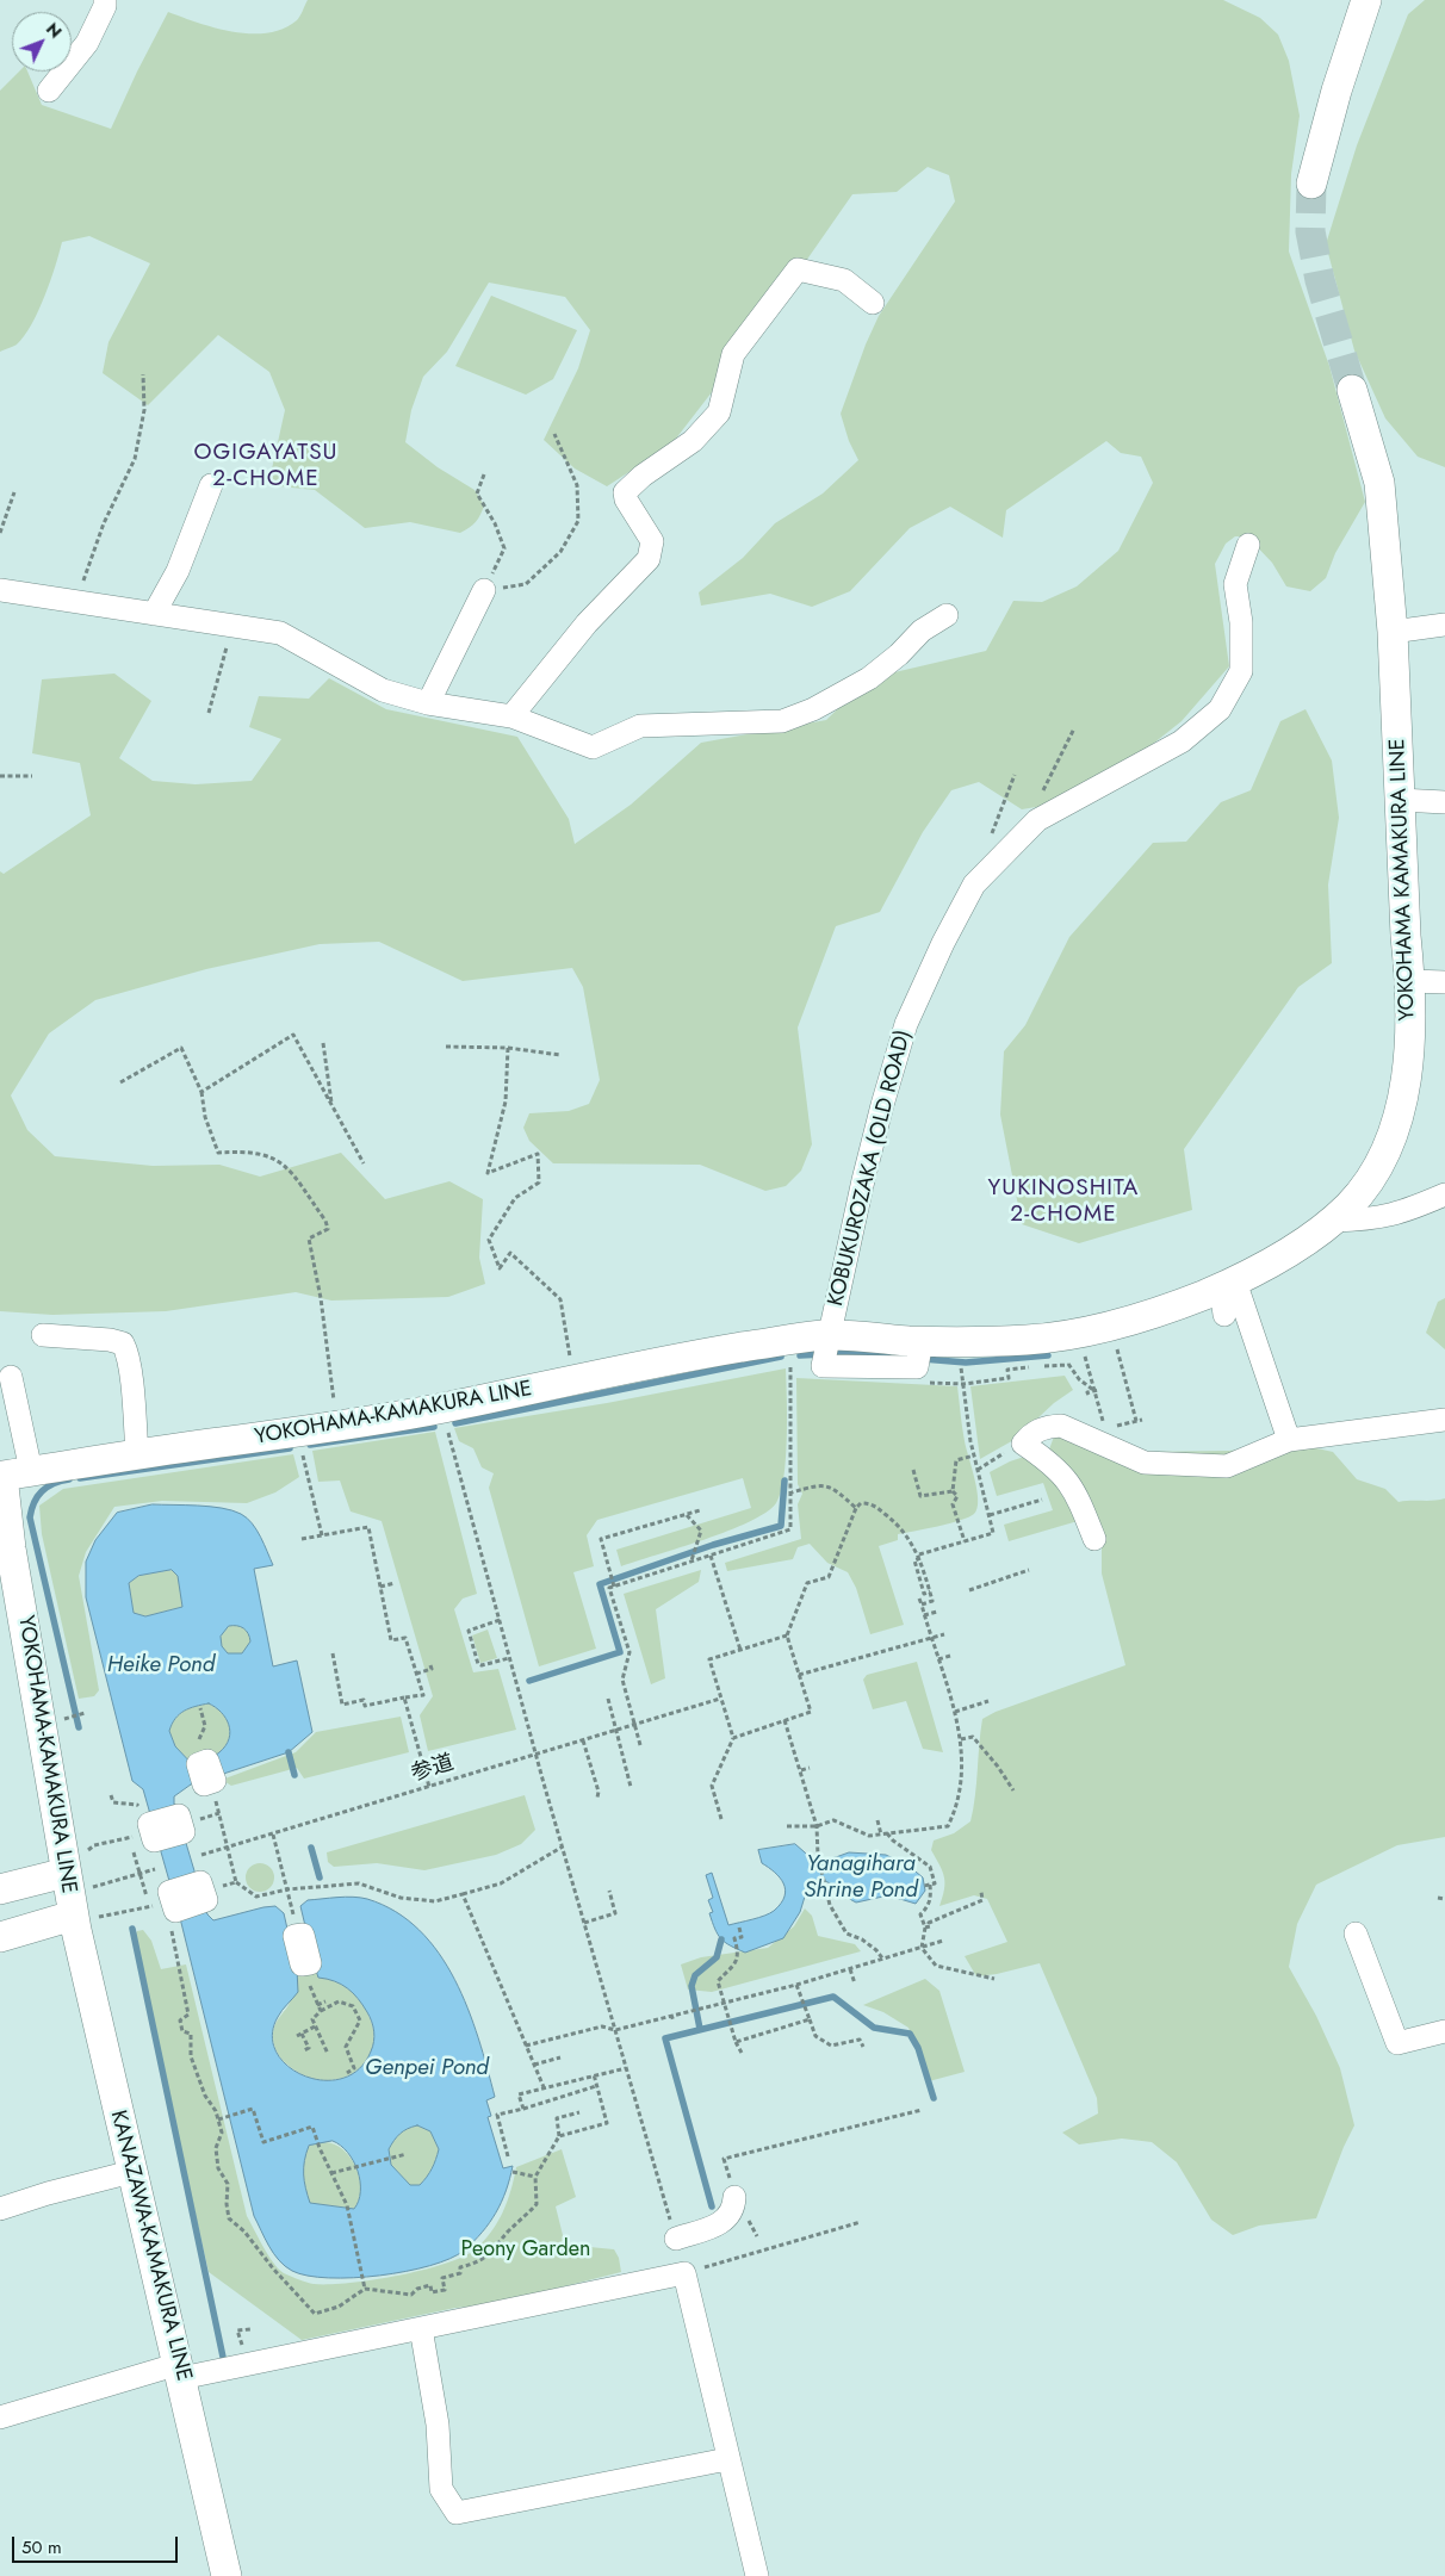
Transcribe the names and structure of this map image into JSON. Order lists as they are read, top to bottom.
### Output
{
  "streets": {
    "main road": ["YOKOHAMA KAMAKURA LINE", "YOKOHAMA-KAMAKURA LINE", "KANAZAWA-KAMAKURA LINE"],
    "street": ["KOBUKUROZAKA (OLD ROAD)"],
    "path": ["参道"]
  },
  "crossings": [
    ["YOKOHAMA KAMAKURA LINE", "YOKOHAMA-KAMAKURA LINE"],
    ["KOBUKUROZAKA (OLD ROAD)", "YOKOHAMA-KAMAKURA LINE"],
    ["YOKOHAMA-KAMAKURA LINE", "KANAZAWA-KAMAKURA LINE"]
  ],
  "districts": ["OGIGAYATSU 2-CHOME", "YUKINOSHITA 2-CHOME"],
  "water": ["Heike Pond", "Yanagihara Shrine Pond", "Genpei Pond"],
  "parks": ["Peony Garden"],
  "scale_bar": "50 m",
  "north": "top right"
}
